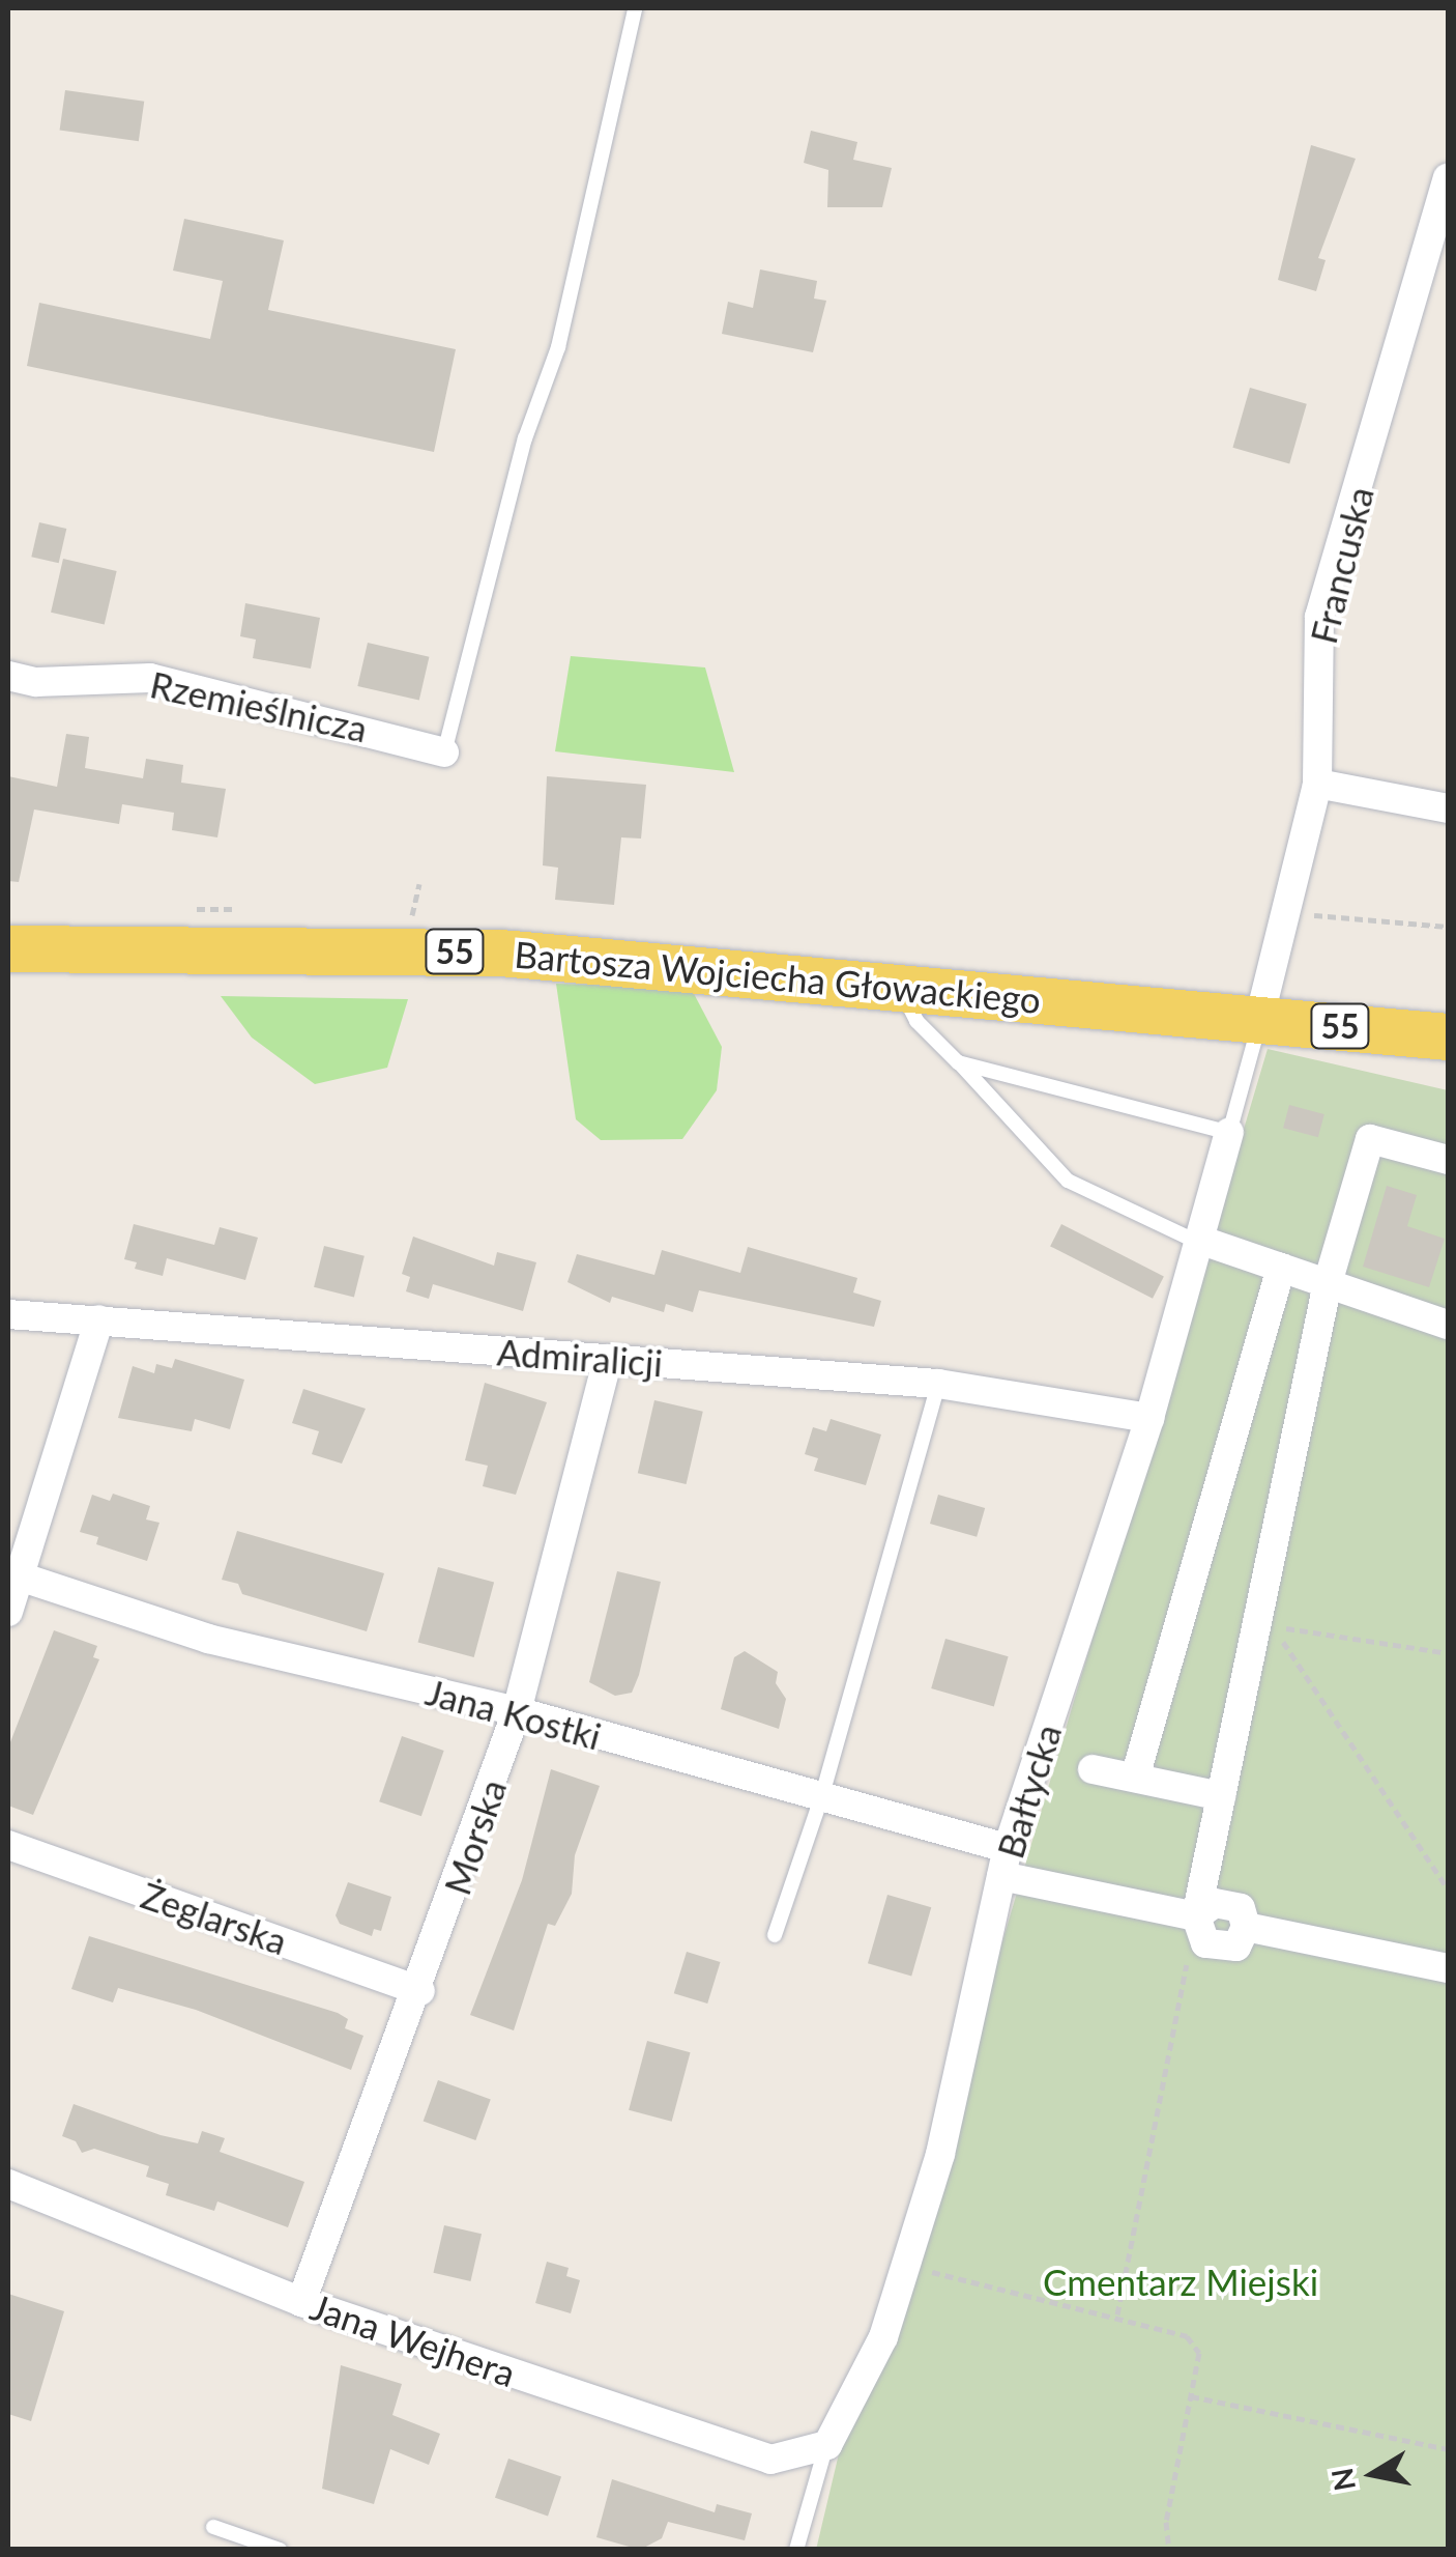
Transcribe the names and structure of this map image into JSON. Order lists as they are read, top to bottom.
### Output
{
  "streets": {
    "main road": ["55", "Bartosza Wojciecha Głowackiego"],
    "street": [
      "Francuska",
      "Rzemieślnicza",
      "Admiralicji",
      "Jana Kostki",
      "Bałtycka",
      "Morska",
      "Żeglarska",
      "Jana Wejhera"
    ]
  },
  "crossings": [
    ["Francuska", "Bartosza Wojciecha Głowackiego"],
    ["Admiralicji", "Bałtycka"],
    ["Admiralicji", "Morska"],
    ["Jana Kostki", "Bałtycka"],
    ["Jana Kostki", "Morska"],
    ["Bałtycka", "Jana Wejhera"],
    ["Morska", "Żeglarska"],
    ["Morska", "Jana Wejhera"]
  ],
  "parks": ["Cmentarz Miejski"],
  "north": "left"
}
